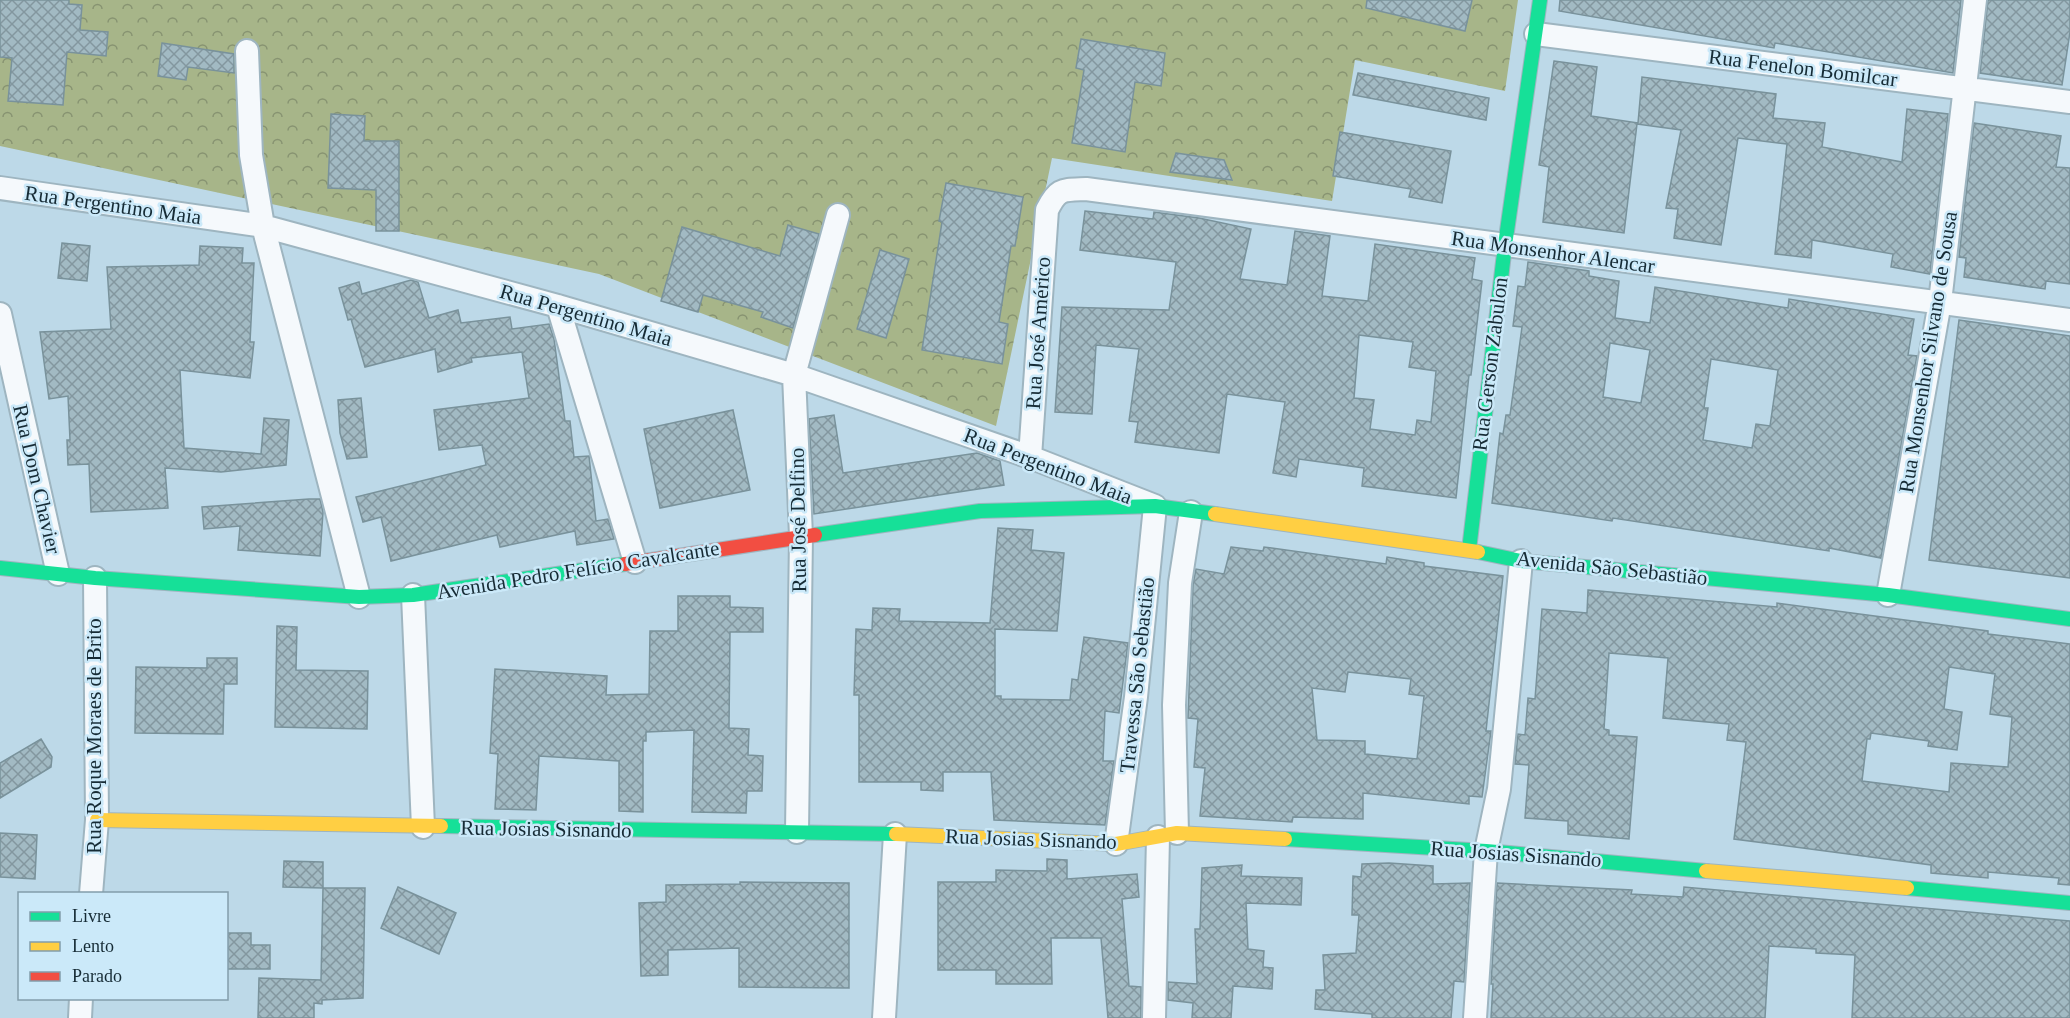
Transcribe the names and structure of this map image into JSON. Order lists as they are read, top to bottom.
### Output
{
  "streets": {
    "street": [
      "Rua Fenelon Bomilcar",
      "Rua Pergentino Maia",
      "Rua Monsenhor Alencar",
      "Rua José Américo",
      "Rua Monsenhor Silvano de Sousa",
      "Rua Gerson Zabulon",
      "Rua Dom Chavier",
      "Rua José Delfino",
      "Avenida São Sebastião",
      "Avenida Pedro Felício Cavalcante",
      "Travessa São Sebastião",
      "Rua Roque Moraes de Brito",
      "Rua Josias Sisnando"
    ]
  },
  "crossings": [
    ["Rua Fenelon Bomilcar", "Rua Monsenhor Silvano de Sousa"],
    ["Rua Fenelon Bomilcar", "Rua Gerson Zabulon"],
    ["Rua Pergentino Maia", "Rua José Américo"],
    ["Rua Pergentino Maia", "Rua José Delfino"],
    ["Rua Pergentino Maia", "Avenida São Sebastião"],
    ["Rua Pergentino Maia", "Avenida Pedro Felício Cavalcante"],
    ["Rua Pergentino Maia", "Travessa São Sebastião"],
    ["Rua Monsenhor Alencar", "Rua José Américo"],
    ["Rua Monsenhor Alencar", "Rua Monsenhor Silvano de Sousa"],
    ["Rua Monsenhor Alencar", "Rua Gerson Zabulon"],
    ["Rua Monsenhor Silvano de Sousa", "Avenida São Sebastião"],
    ["Rua Gerson Zabulon", "Avenida São Sebastião"],
    ["Rua Dom Chavier", "Avenida Pedro Felício Cavalcante"],
    ["Rua José Delfino", "Avenida Pedro Felício Cavalcante"],
    ["Rua José Delfino", "Rua Josias Sisnando"],
    ["Avenida São Sebastião", "Avenida Pedro Felício Cavalcante"],
    ["Avenida São Sebastião", "Travessa São Sebastião"],
    ["Avenida Pedro Felício Cavalcante", "Travessa São Sebastião"],
    ["Avenida Pedro Felício Cavalcante", "Rua Roque Moraes de Brito"],
    ["Travessa São Sebastião", "Rua Josias Sisnando"],
    ["Rua Roque Moraes de Brito", "Rua Josias Sisnando"]
  ],
  "legend": ["Livre", "Lento", "Parado"]
}
